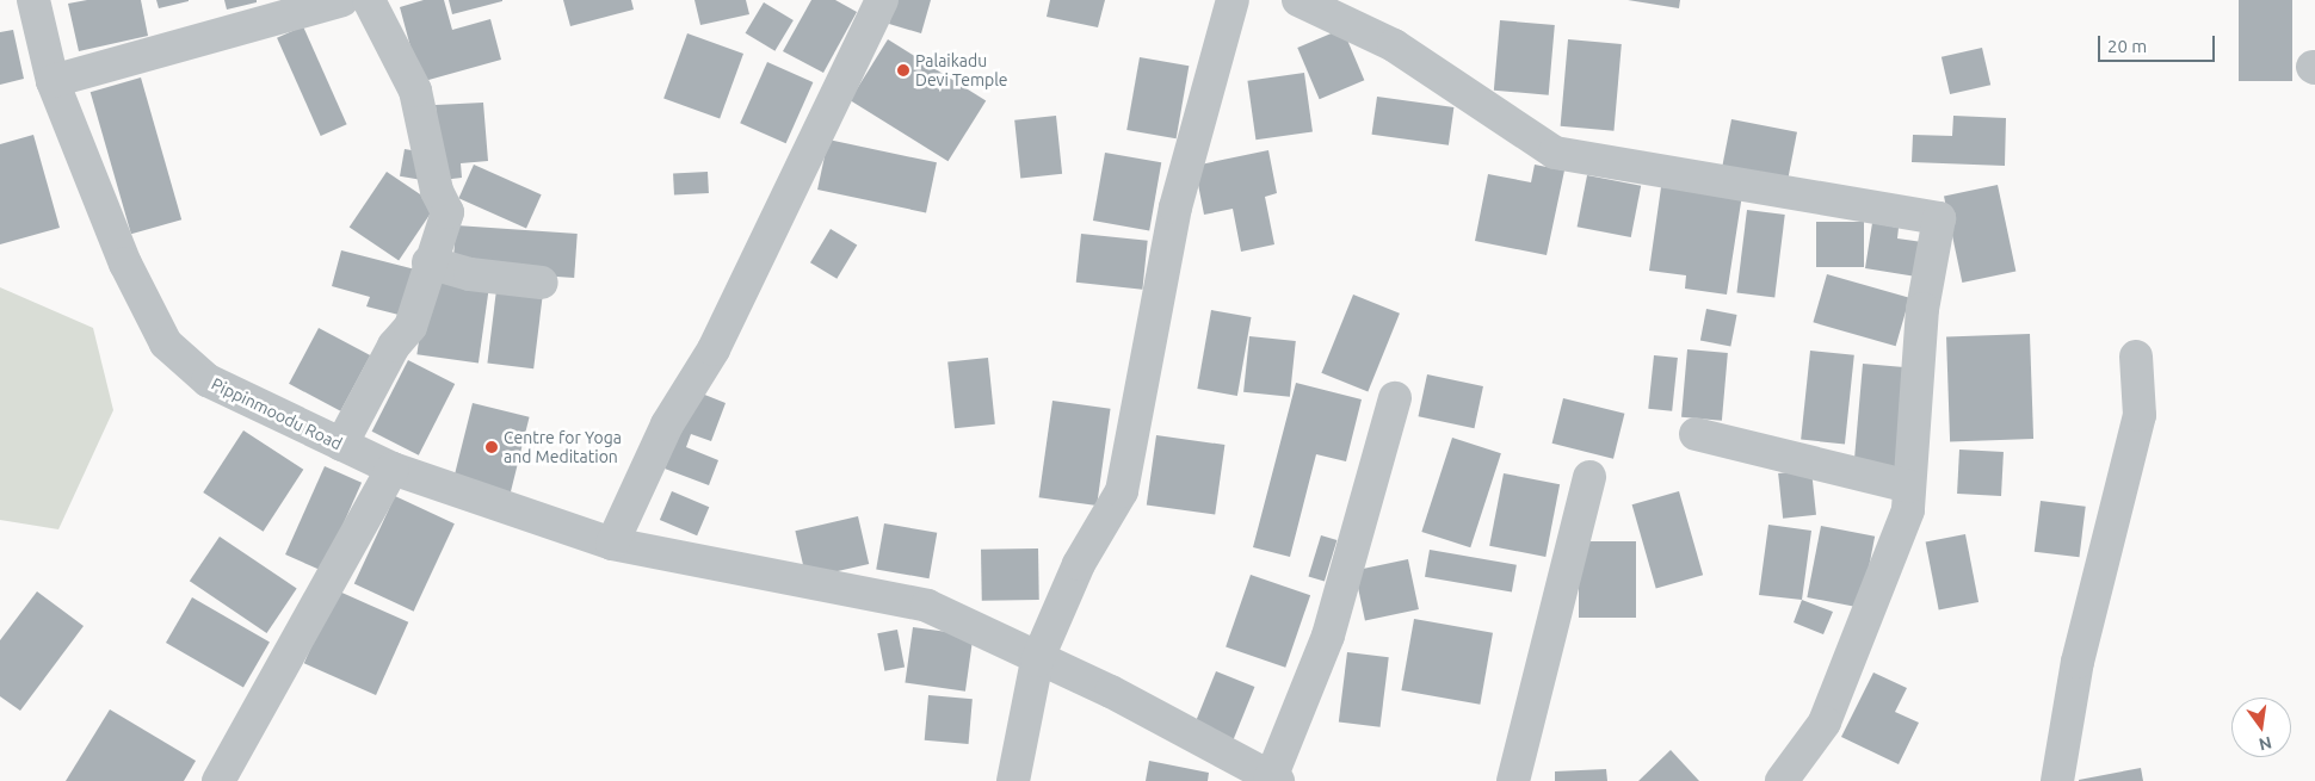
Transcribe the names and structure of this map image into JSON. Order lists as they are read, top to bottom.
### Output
{
  "streets": {
    "street": ["Pippinmoodu Road"]
  },
  "places": ["Palaikadu Devi Temple", "Centre for Yoga and Meditation"],
  "scale_bar": "20 m",
  "north": "bottom"
}
